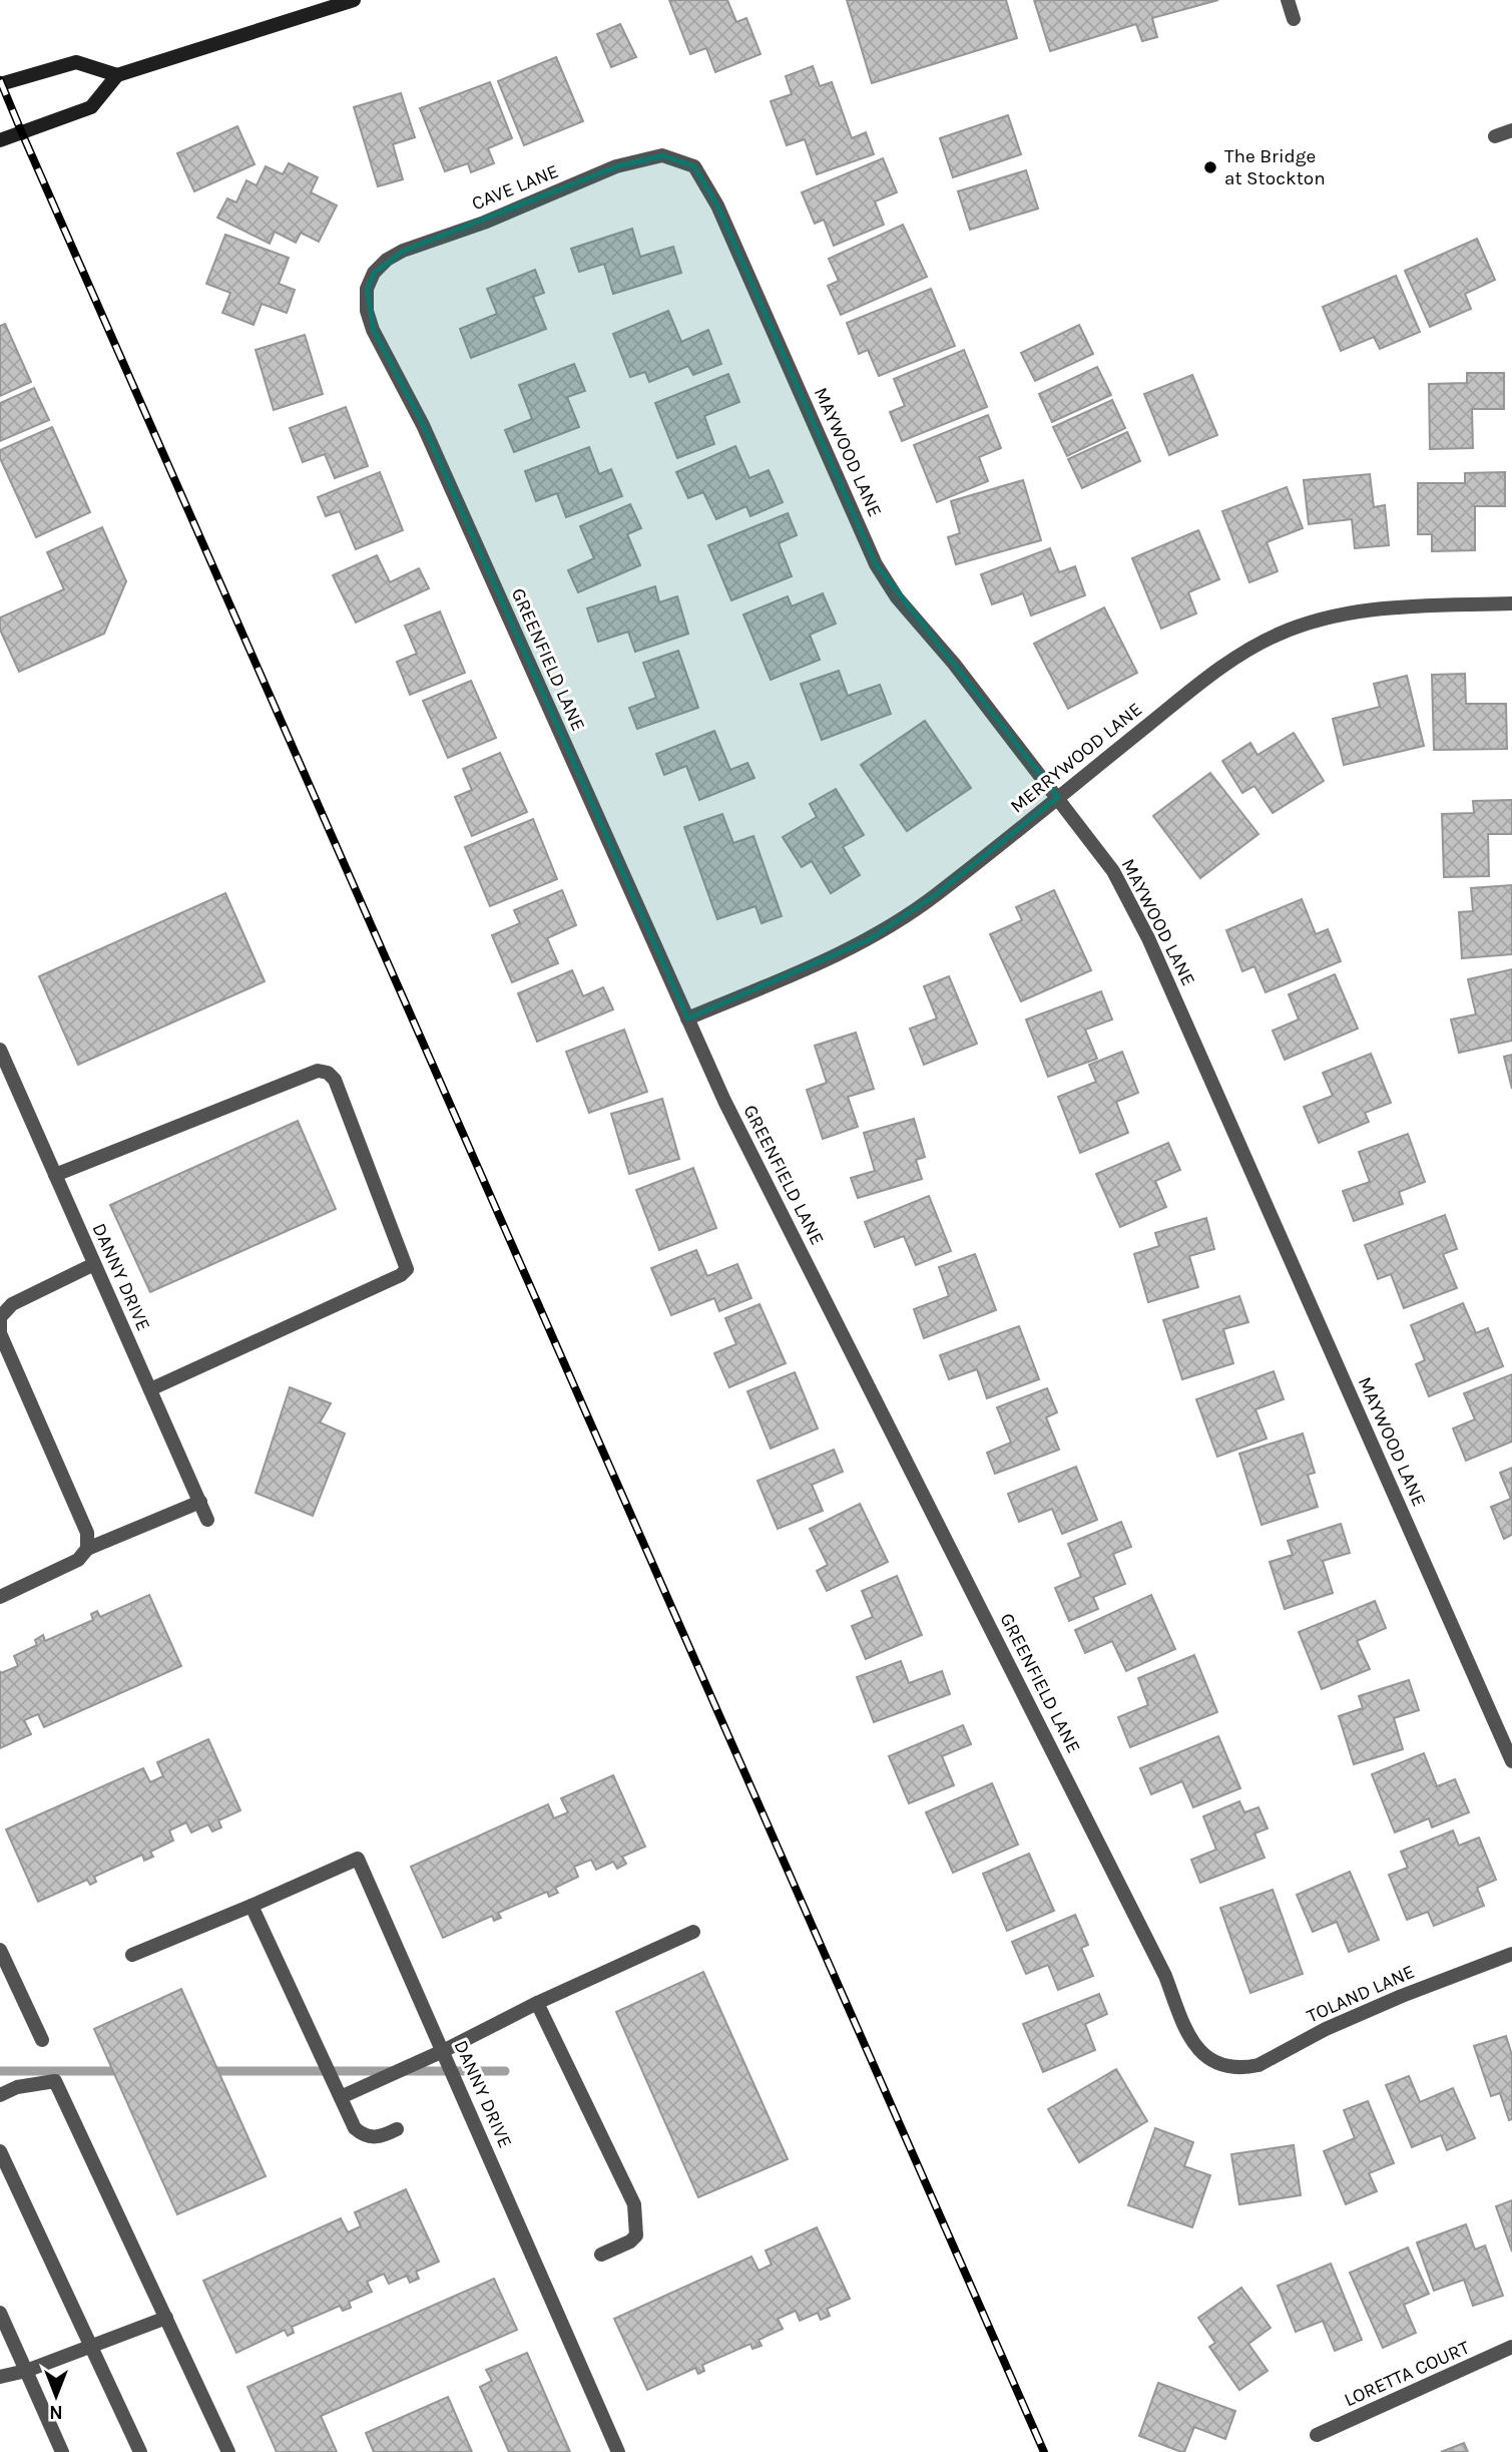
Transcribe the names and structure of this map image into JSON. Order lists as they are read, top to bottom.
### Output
{
  "streets": {
    "street": [
      "CAVE LANE",
      "MAYWOOD LANE",
      "GREENFIELD LANE",
      "MERRYWOOD LANE",
      "DANNY DRIVE",
      "TOLAND LANE",
      "LORETTA COURT"
    ]
  },
  "crossings": [
    ["CAVE LANE", "MAYWOOD LANE"],
    ["CAVE LANE", "GREENFIELD LANE"],
    ["MAYWOOD LANE", "MERRYWOOD LANE"],
    ["GREENFIELD LANE", "MERRYWOOD LANE"],
    ["GREENFIELD LANE", "TOLAND LANE"]
  ],
  "places": ["The Bridge at Stockton"],
  "north": "bottom"
}
